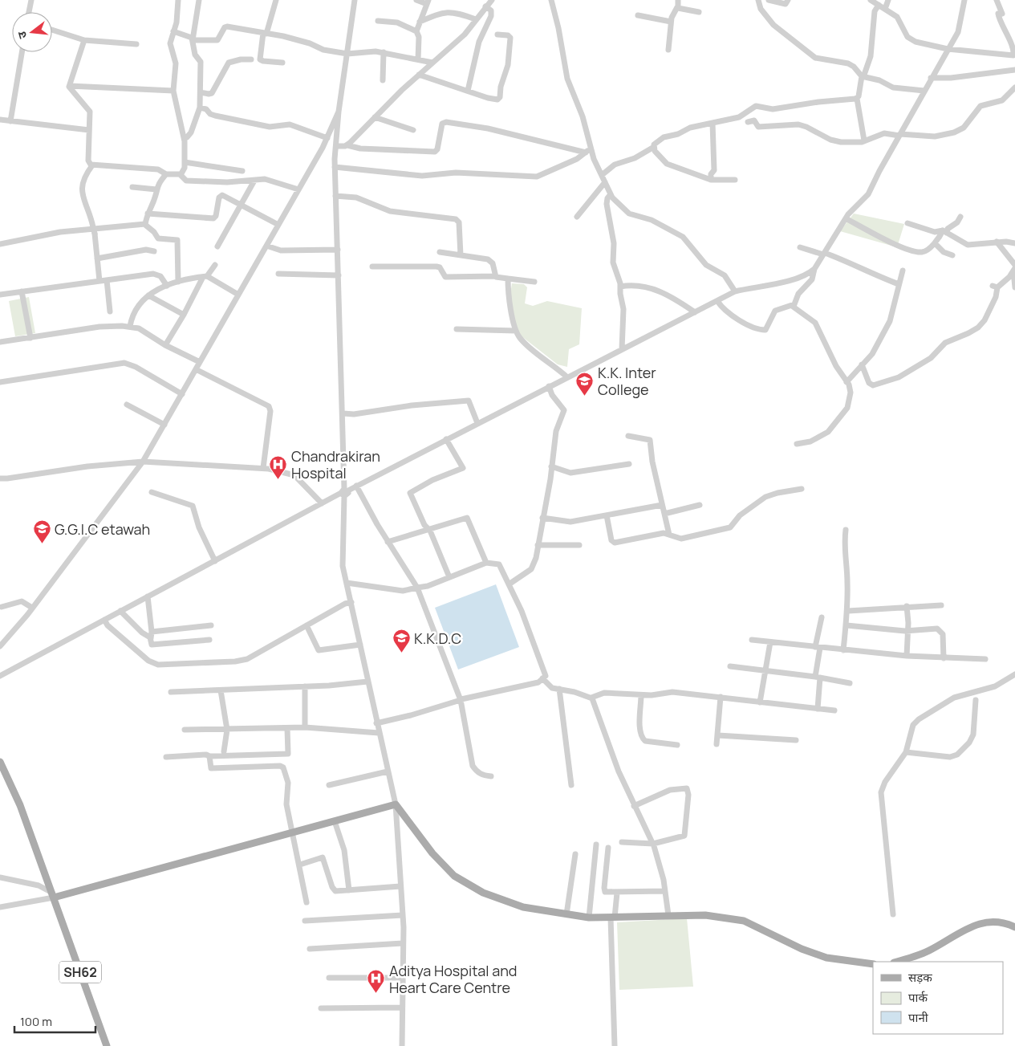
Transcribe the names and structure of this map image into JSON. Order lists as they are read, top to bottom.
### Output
{
  "streets": {
    "main road": ["SH62"]
  },
  "places": {
    "school or university": ["K.K. Inter College", "G.G.I.C etawah", "K.K.D.C"],
    "hospital": ["Chandrakiran Hospital", "Aditya Hospital and Heart Care Centre"]
  },
  "legend": ["सड़क", "पार्क", "पानी"],
  "scale_bar": "100 m",
  "north": "left"
}
